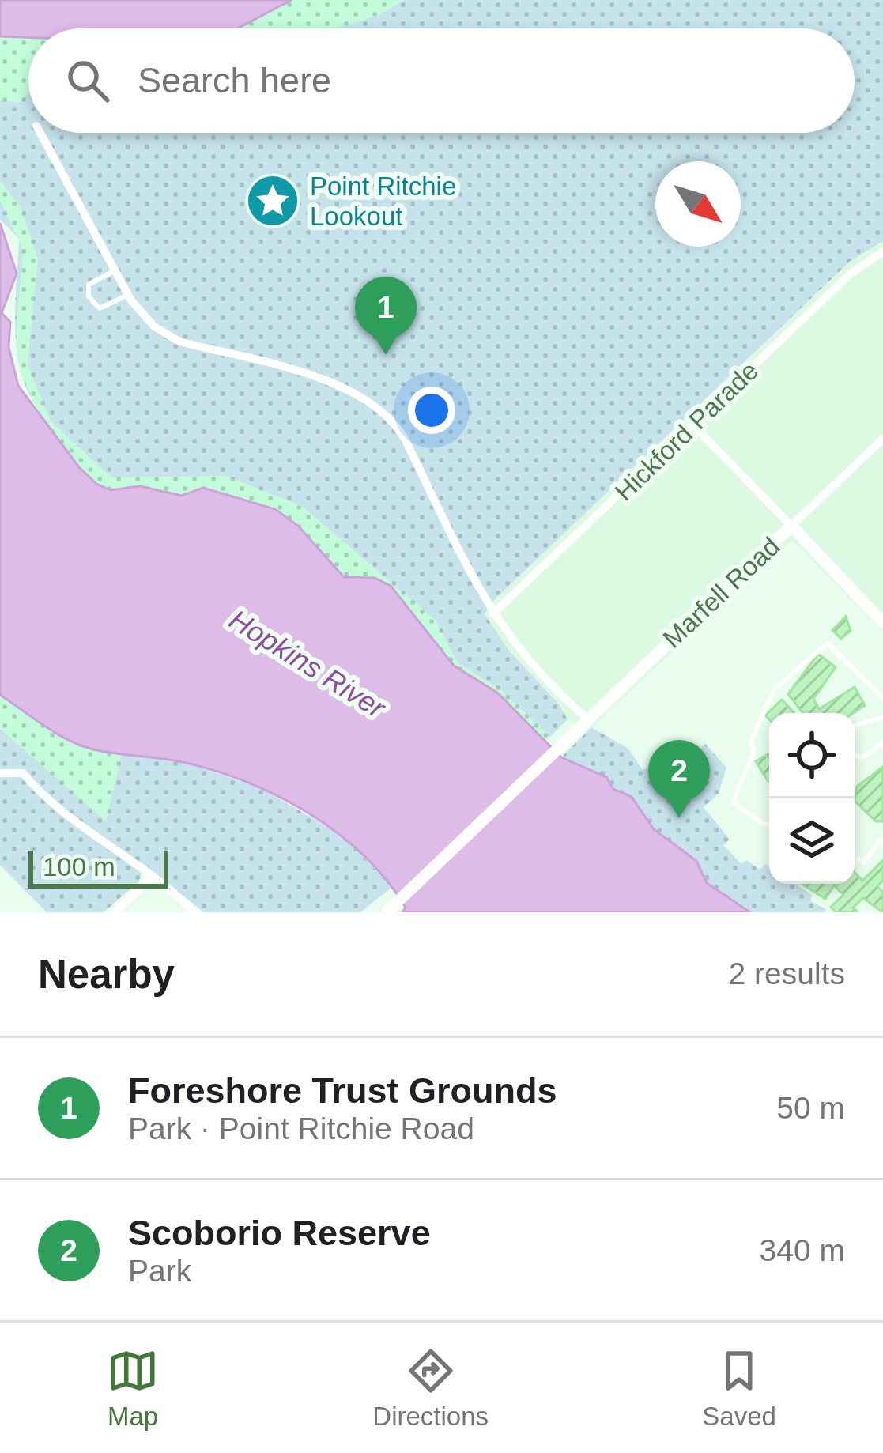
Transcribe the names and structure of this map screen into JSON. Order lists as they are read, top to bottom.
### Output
{
  "streets": {
    "street": ["Hickford Parade", "Marfell Road"]
  },
  "water": ["Hopkins River"],
  "places": {
    "place": ["Point Ritchie Lookout"]
  },
  "scale_bar": "100 m",
  "north": "bottom right",
  "page": {
    "search": "Search here",
    "pins": ["1", "2"],
    "scale": "100 m",
    "heading": ["Nearby", "2 results"],
    "list": [
      {
        "mark": "1",
        "name": "Foreshore Trust Grounds",
        "note": "Park · Point Ritchie Road",
        "value": "50 m"
      },
      {
        "mark": "2",
        "name": "Scoborio Reserve",
        "note": "Park",
        "value": "340 m"
      }
    ],
    "nav": ["Map", "Directions", "Saved"]
  }
}
